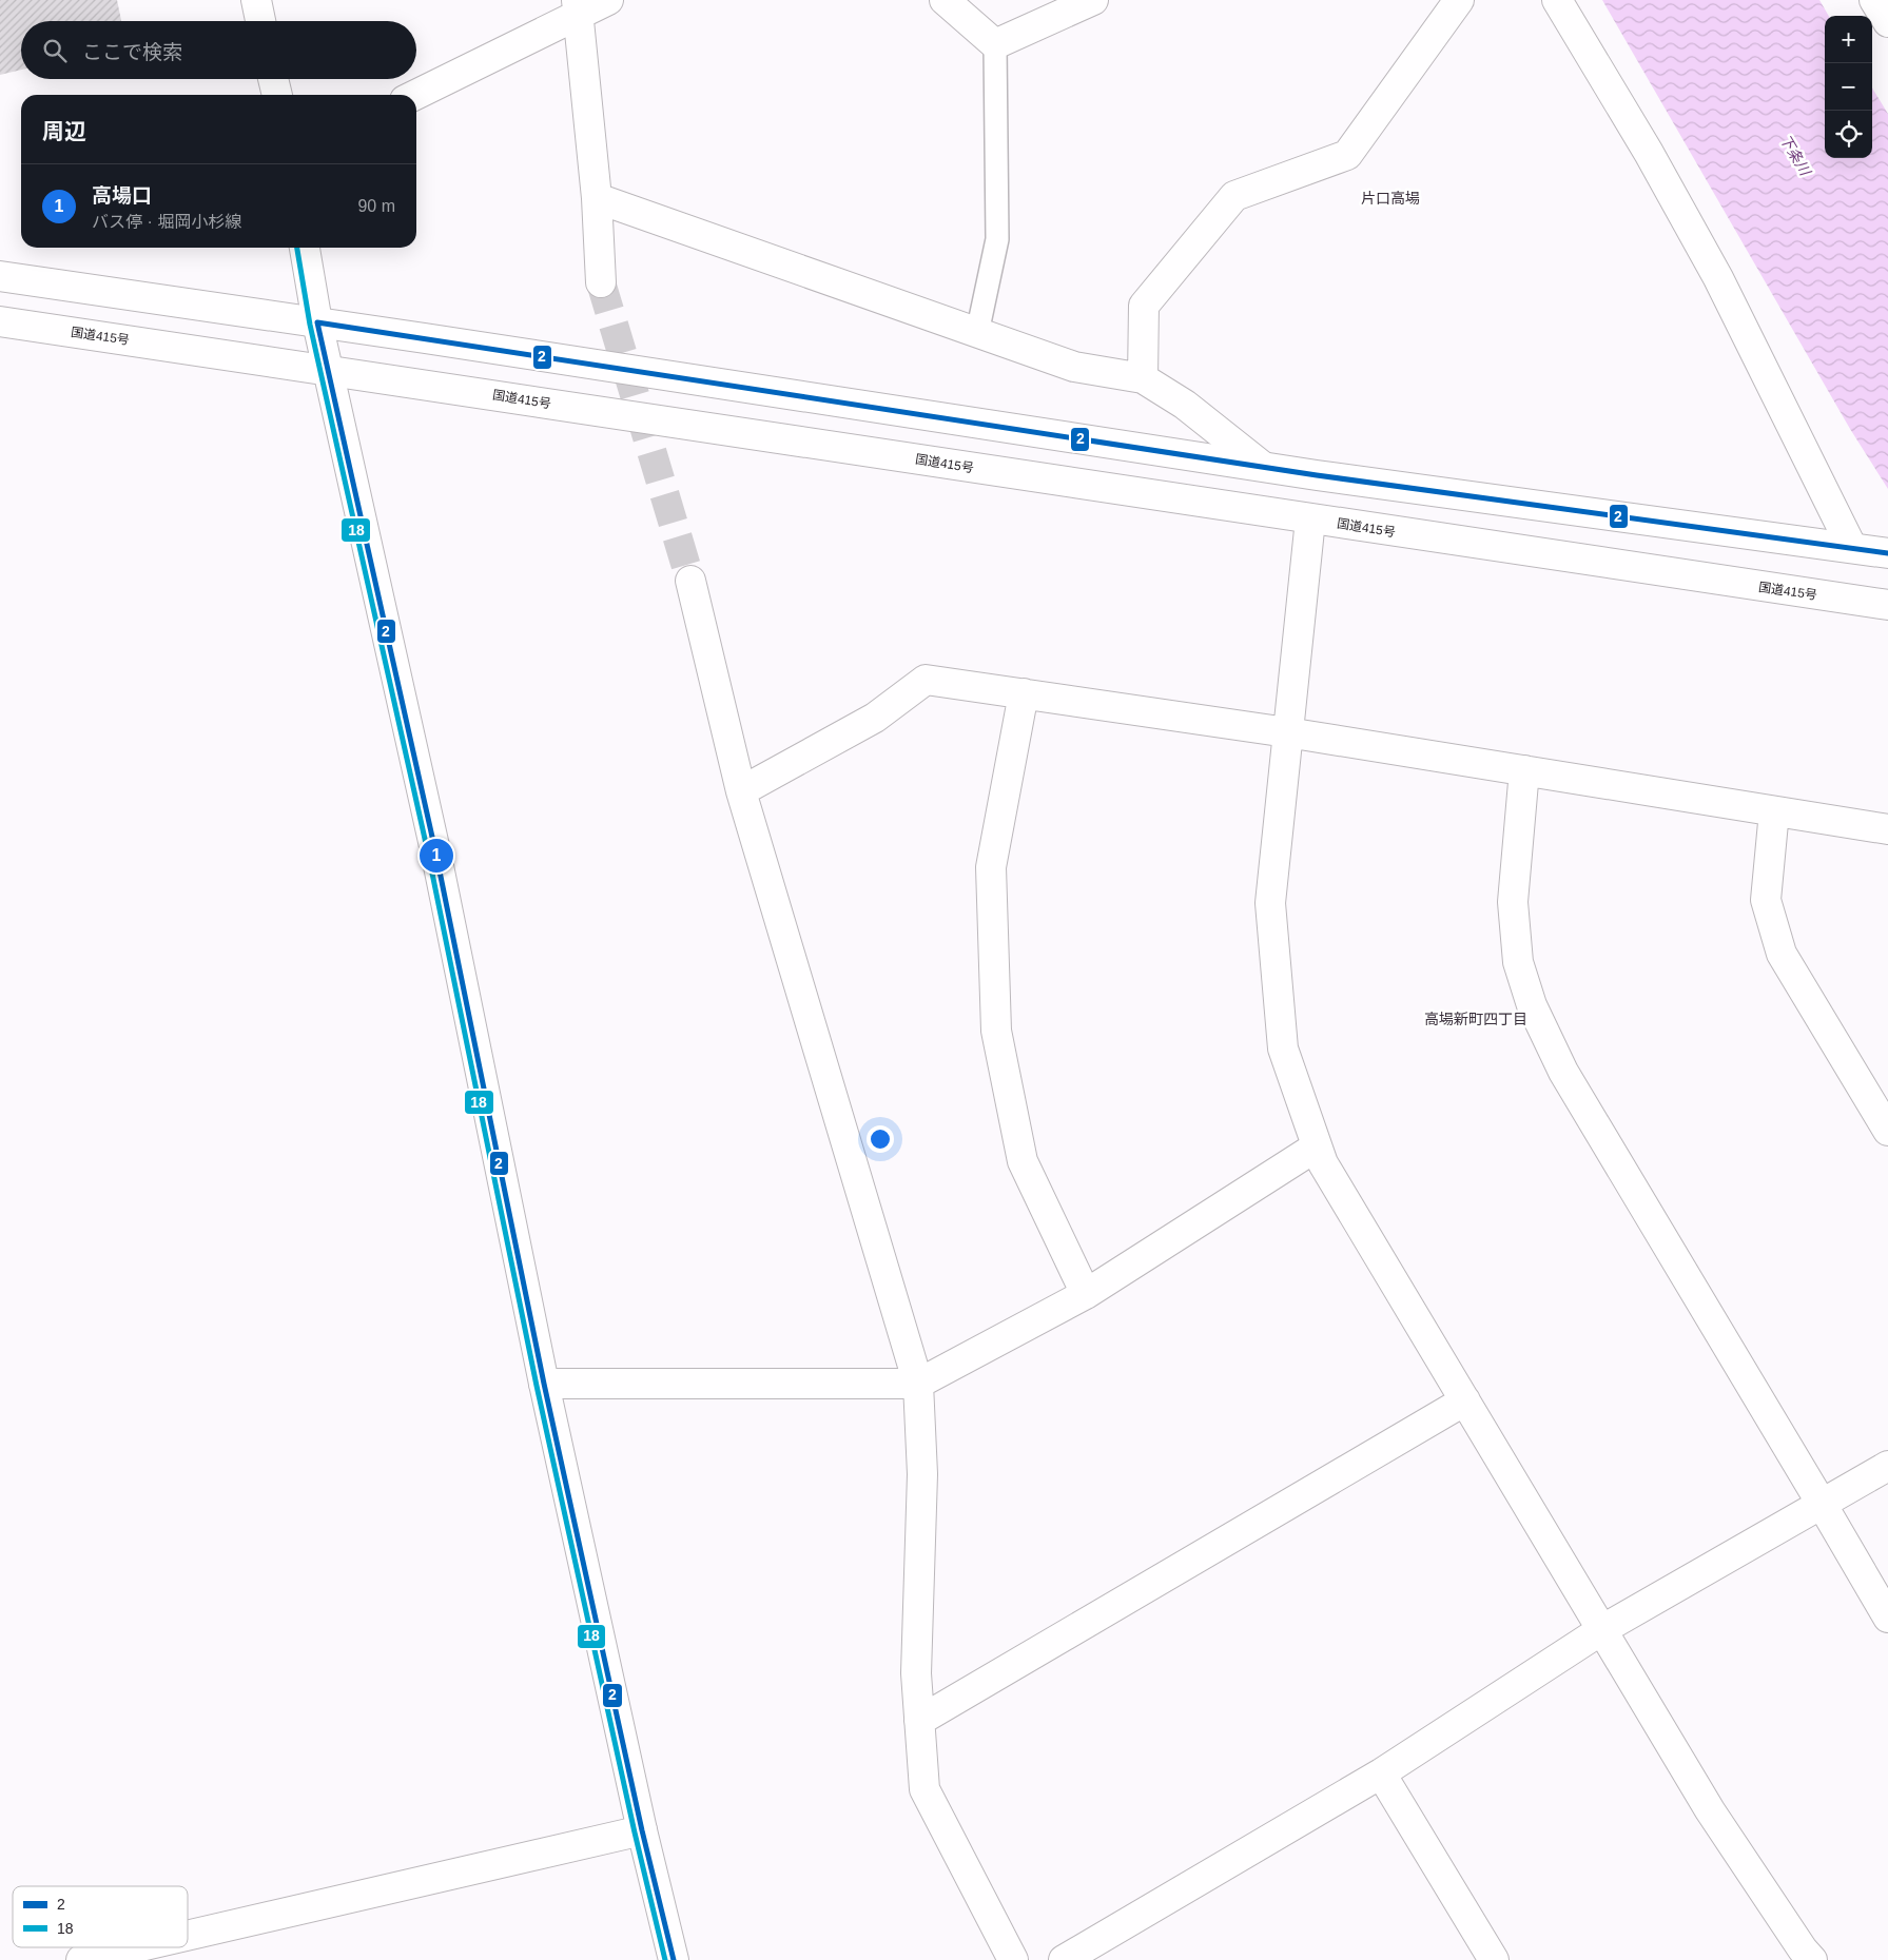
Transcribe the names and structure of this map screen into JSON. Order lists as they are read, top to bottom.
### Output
{
  "streets": {
    "main road": ["国道415号"]
  },
  "districts": ["片口高場", "高場新町四丁目"],
  "water": ["下条川"],
  "lines": ["transit line 18", "transit line 2"],
  "legend": ["2", "18"],
  "page": {
    "map_buttons": ["+", "−"],
    "search": "ここで検索",
    "heading": "周辺",
    "list": [
      {
        "mark": "1",
        "name": "高場口",
        "note": "バス停 · 堀岡小杉線",
        "value": "90 m"
      }
    ],
    "pins": "1"
  }
}
